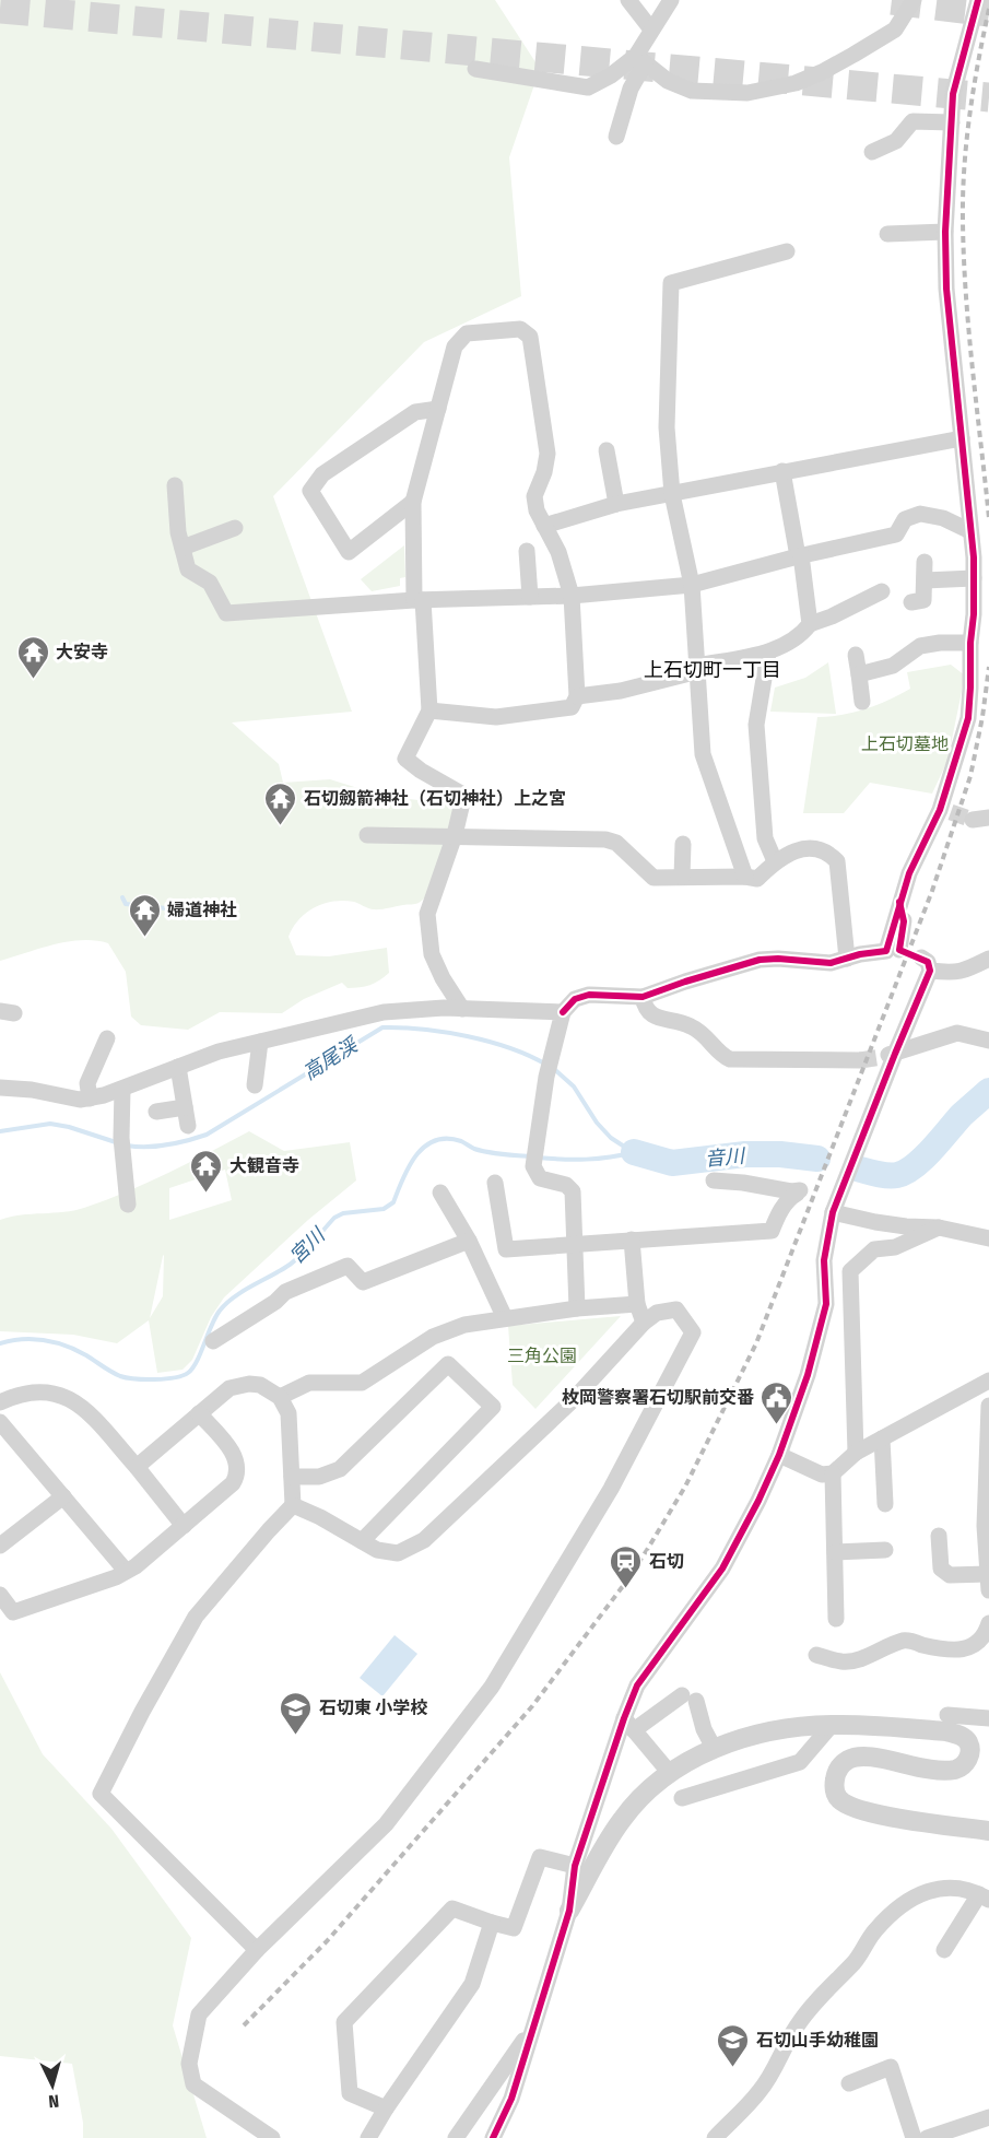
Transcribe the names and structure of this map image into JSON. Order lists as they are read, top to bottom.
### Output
{
  "districts": ["上石切町一丁目"],
  "water": ["高尾渓", "音川", "宮川"],
  "parks": ["上石切墓地", "三角公園"],
  "places": {
    "temple": [
      "大安寺",
      "石切劔箭神社（石切神社）上之宮",
      "婦道神社",
      "大観音寺"
    ],
    "public building": ["枚岡警察署石切駅前交番"],
    "station": ["石切"],
    "school or university": ["石切東 小学校", "石切山手幼稚園"]
  },
  "north": "bottom"
}
